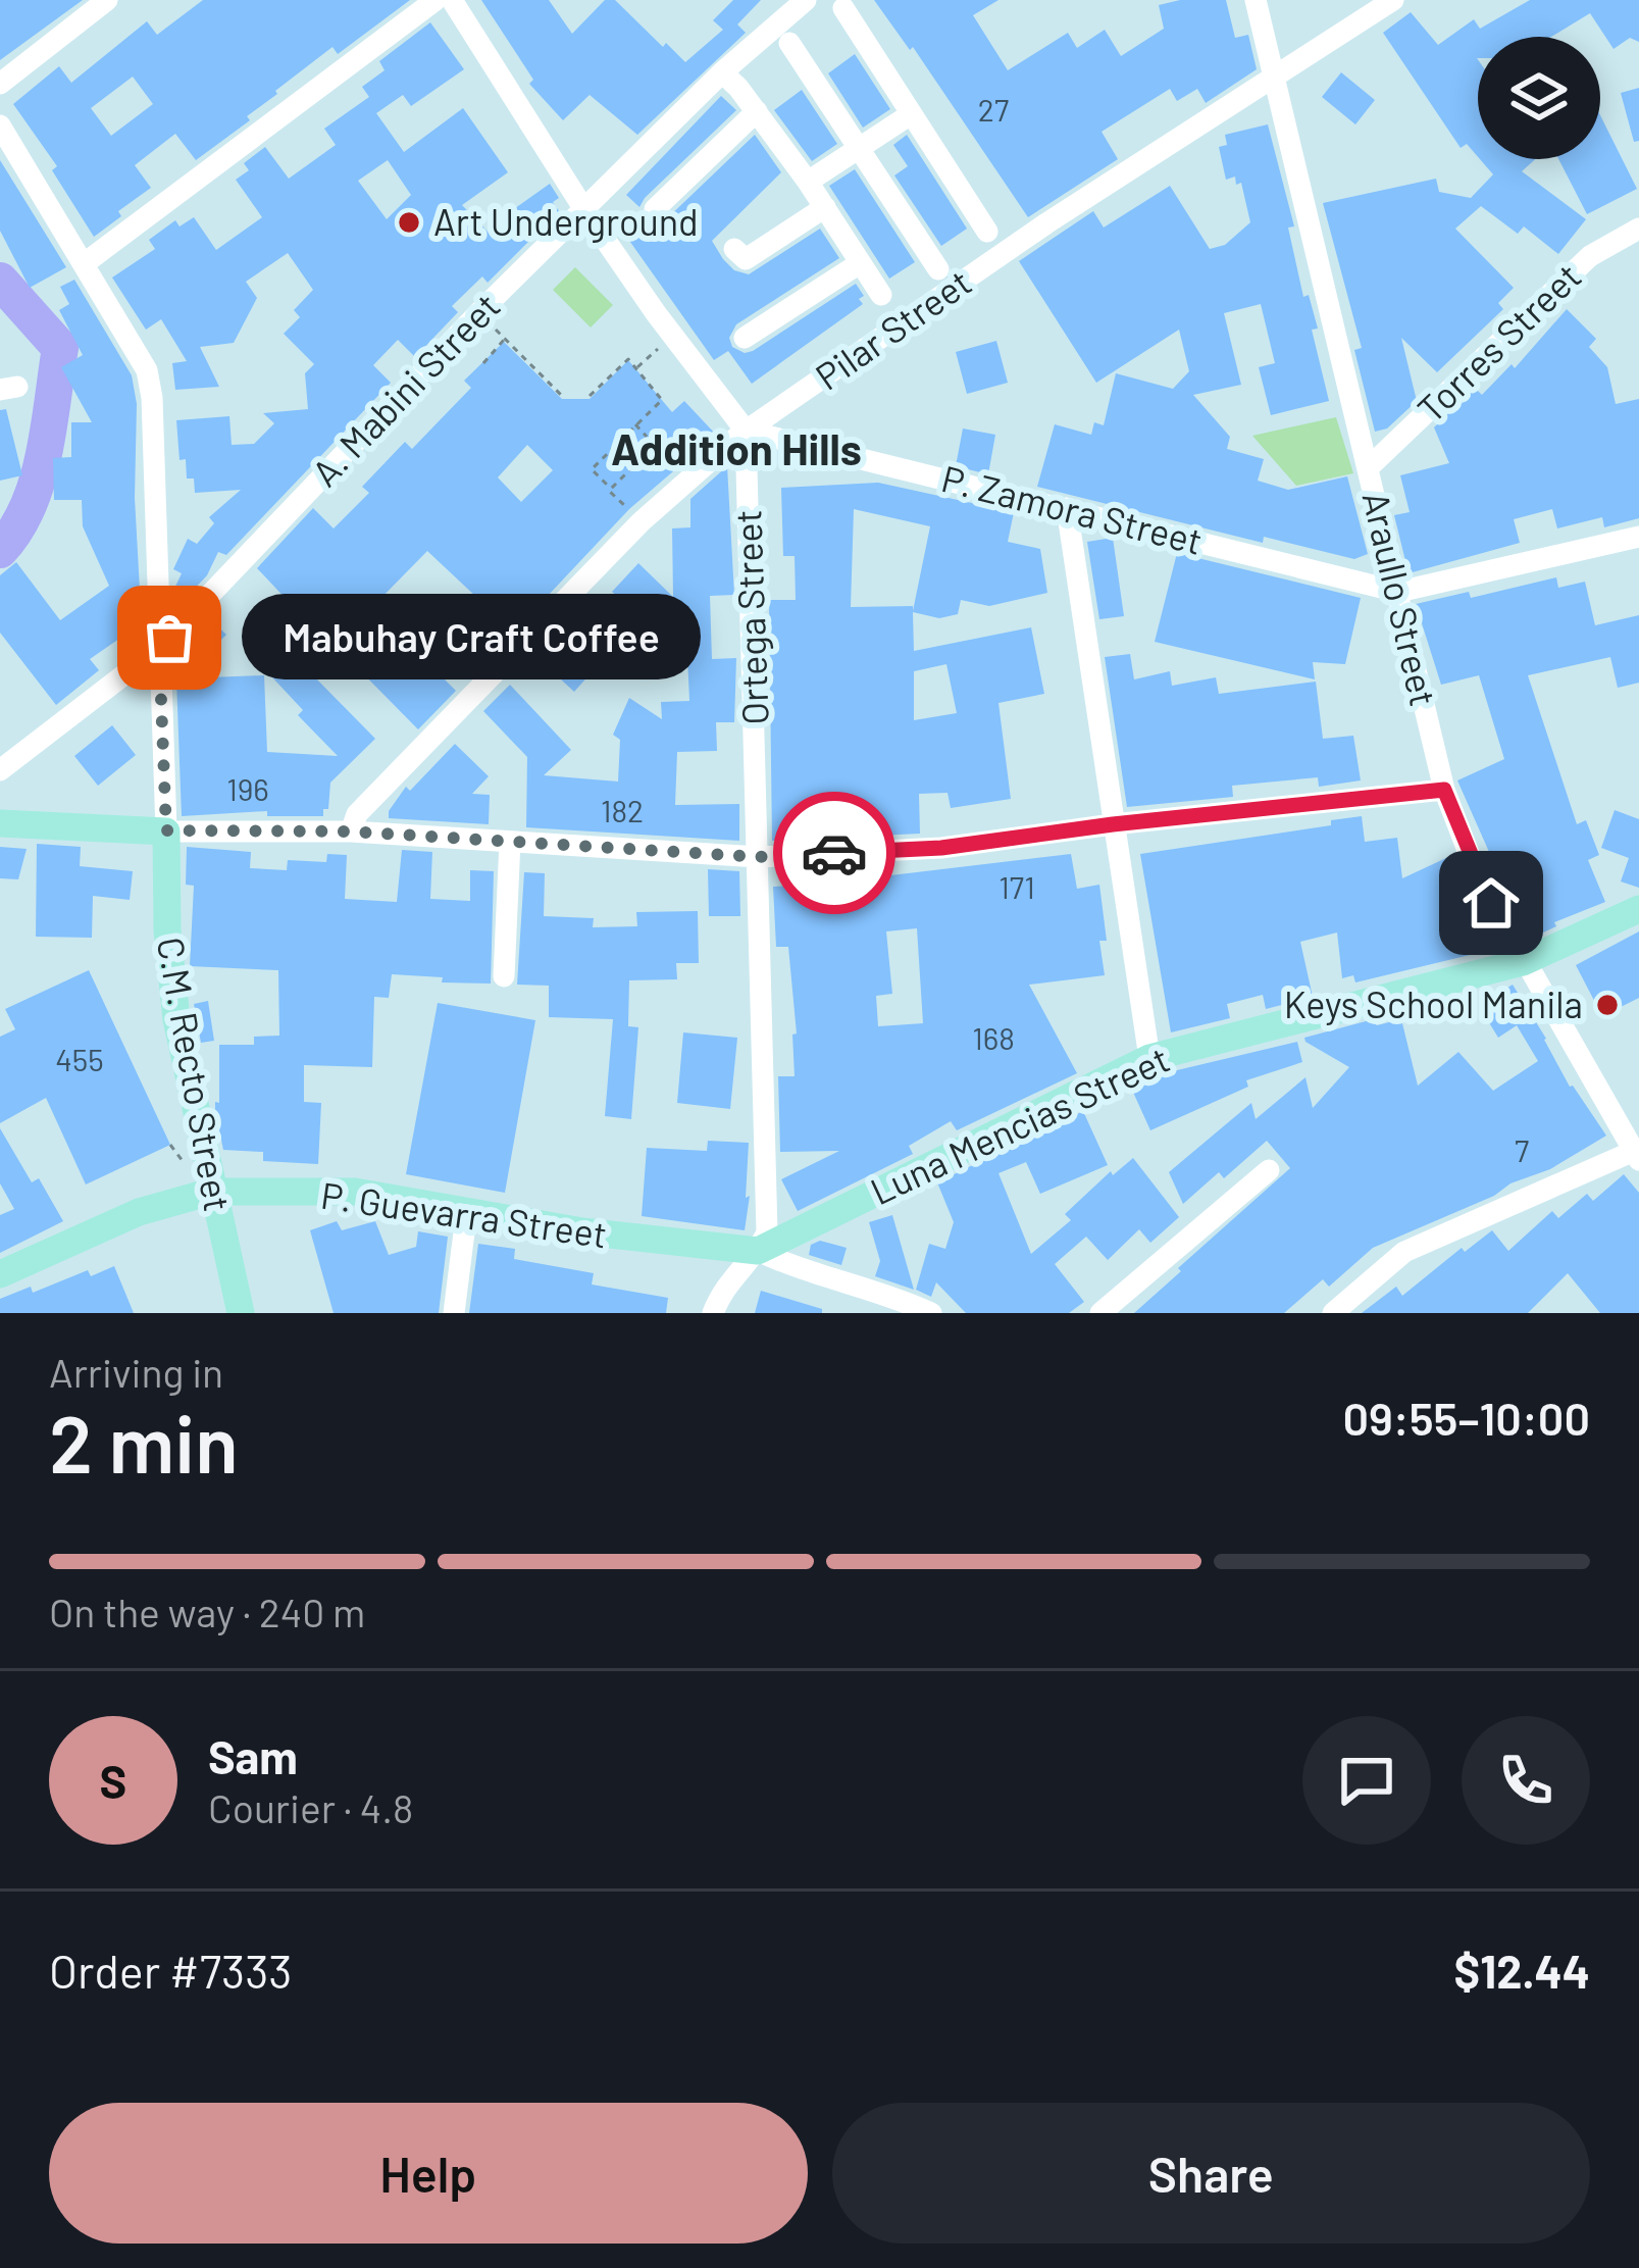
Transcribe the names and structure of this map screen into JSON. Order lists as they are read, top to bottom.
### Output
{
  "streets": {
    "main road": ["C.M. Recto Street", "Luna Mencias Street", "P. Guevarra Street"],
    "street": [
      "Pilar Street",
      "Torres Street",
      "A. Mabini Street",
      "P. Zamora Street",
      "Araullo Street",
      "Ortega Street"
    ]
  },
  "crossings": [
    ["Pilar Street", "P. Zamora Street"],
    ["Pilar Street", "Araullo Street"],
    ["Pilar Street", "Ortega Street"],
    ["Torres Street", "Araullo Street"],
    ["A. Mabini Street", "C.M. Recto Street"],
    ["P. Zamora Street", "Araullo Street"],
    ["P. Zamora Street", "Ortega Street"],
    ["Araullo Street", "Luna Mencias Street"],
    ["Ortega Street", "Luna Mencias Street"],
    ["Ortega Street", "P. Guevarra Street"],
    ["C.M. Recto Street", "P. Guevarra Street"],
    ["Luna Mencias Street", "P. Guevarra Street"]
  ],
  "districts": ["Addition Hills"],
  "places": ["Art Underground", "Mabuhay Craft Coffee", "Keys School Manila"],
  "house_numbers": [
    "27",
    "196",
    "182",
    "171",
    "168",
    "455",
    "7"
  ],
  "page": {
    "bubble": "Mabuhay Craft Coffee",
    "heading": ["2 min", "Arriving in", "09:55–10:00"],
    "panel": [
      "Sam",
      "Courier · 4.8",
      "Order #7333",
      "$12.44"
    ],
    "bar": "On the way · 240 m",
    "round": "S",
    "buttons": ["Help", "Share"]
  }
}
